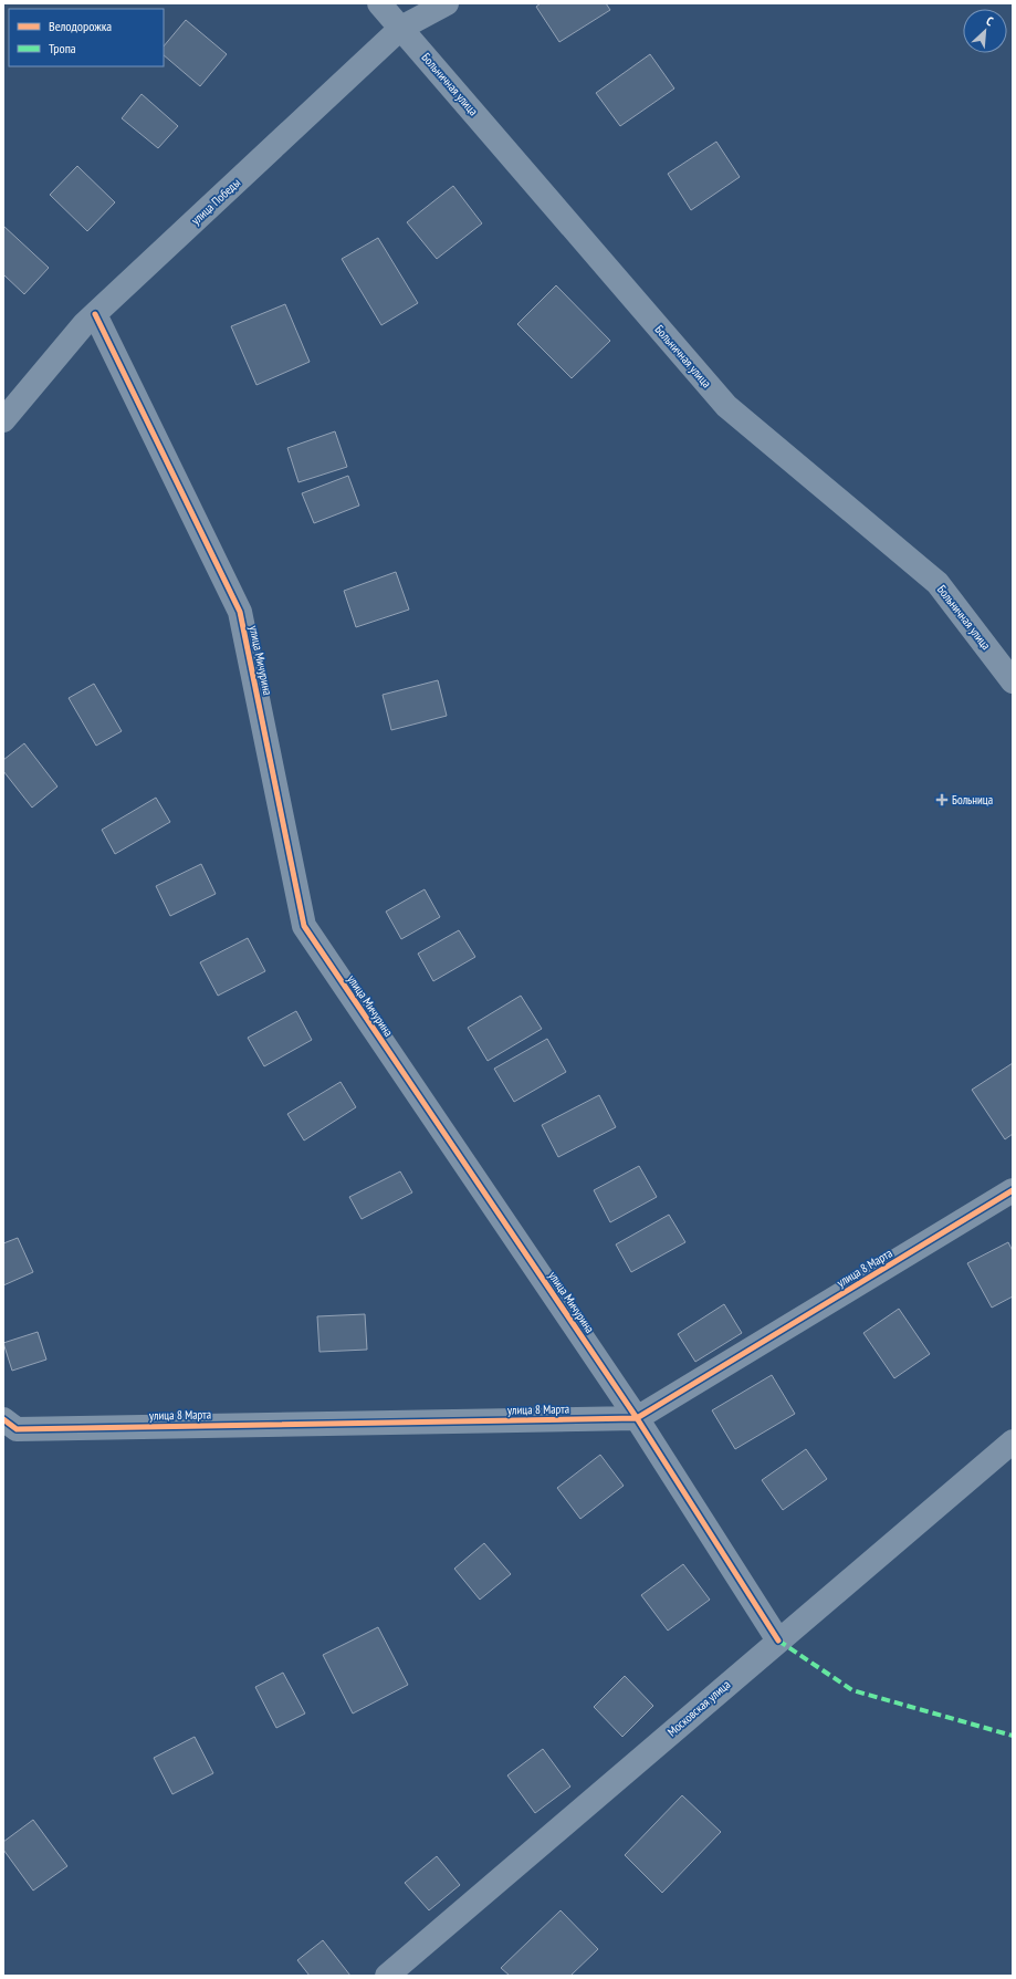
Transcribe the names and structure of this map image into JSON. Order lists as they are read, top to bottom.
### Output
{
  "streets": {
    "street": [
      "Больничная улица",
      "улица Победы",
      "улица Мичурина",
      "улица 8 Марта",
      "Московская улица"
    ]
  },
  "crossings": [
    ["Больничная улица", "улица Победы"],
    ["улица Победы", "улица Мичурина"],
    ["улица Мичурина", "улица 8 Марта"],
    ["улица Мичурина", "Московская улица"]
  ],
  "places": {
    "health": ["Больница"]
  },
  "legend": ["Велодорожка", "Тропа"],
  "north": "top right"
}
